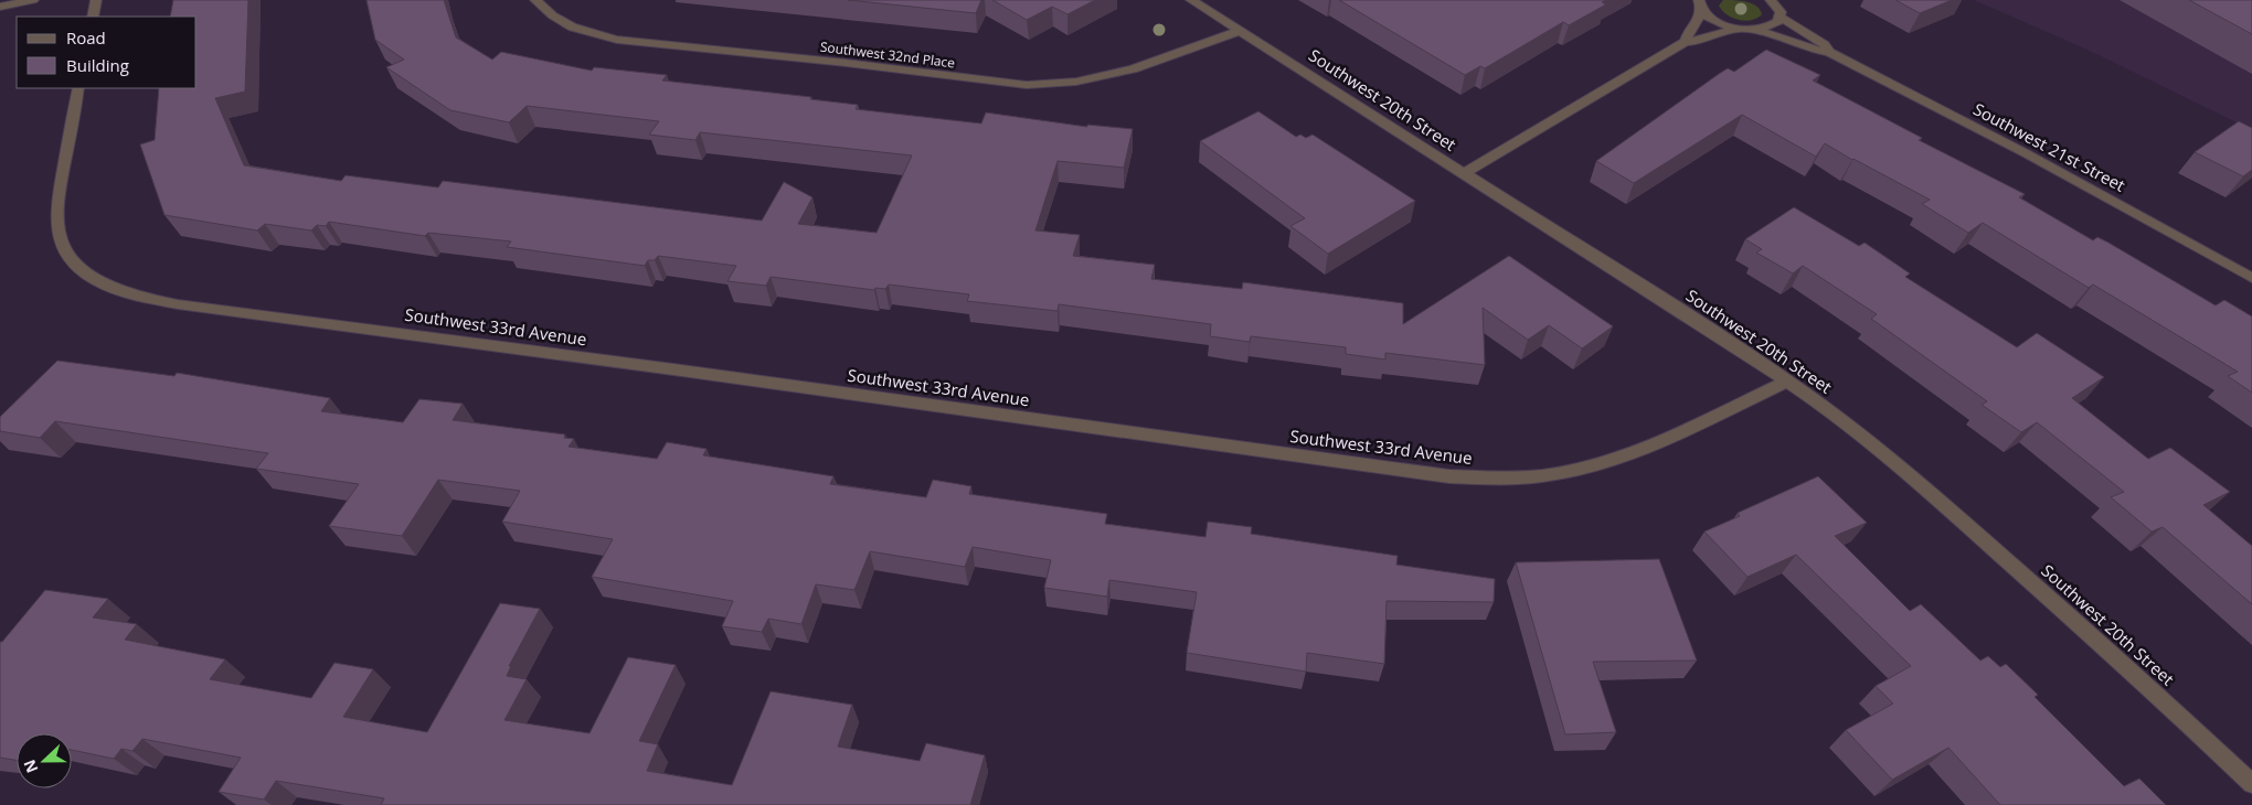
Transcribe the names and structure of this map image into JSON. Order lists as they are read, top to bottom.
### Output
{
  "streets": {
    "street": [
      "Southwest 32nd Place",
      "Southwest 20th Street",
      "Southwest 21st Street",
      "Southwest 33rd Avenue"
    ]
  },
  "crossings": [
    ["Southwest 32nd Place", "Southwest 20th Street"],
    ["Southwest 20th Street", "Southwest 33rd Avenue"]
  ],
  "legend": ["Road", "Building"],
  "north": "left"
}
